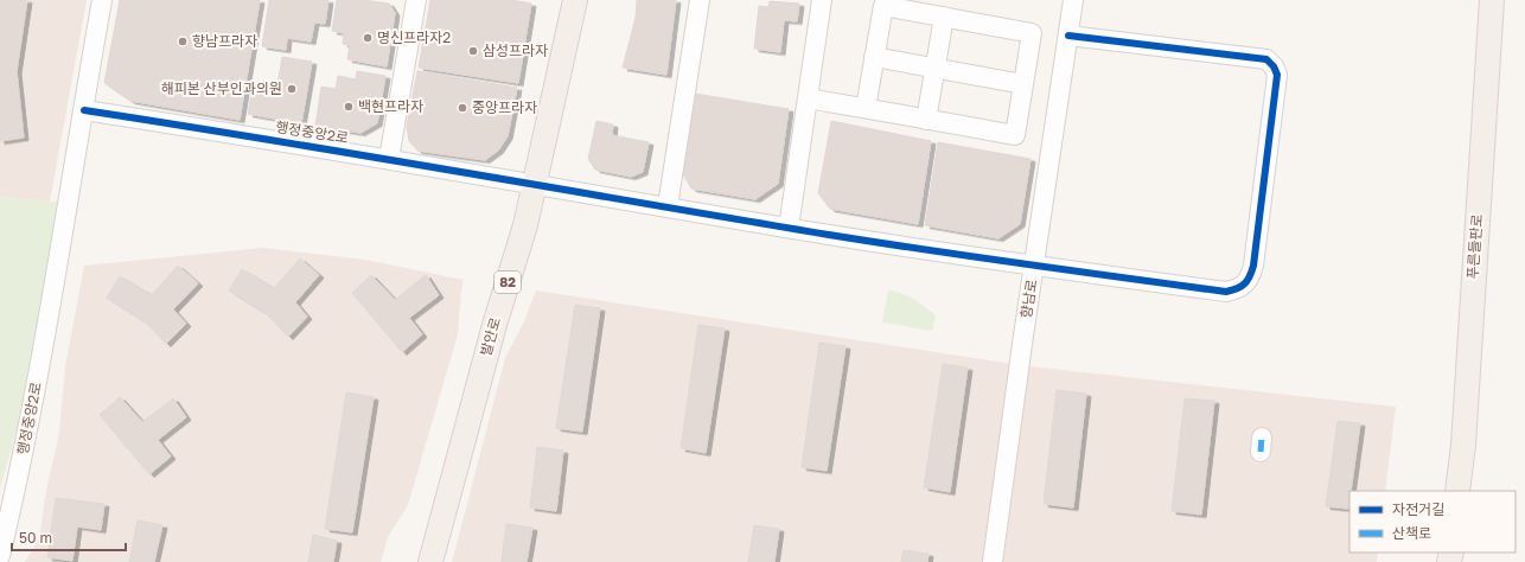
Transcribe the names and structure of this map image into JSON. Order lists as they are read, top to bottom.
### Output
{
  "streets": {
    "main road": ["푸른들판로", "82", "발안로"],
    "street": ["행정중앙2로", "향남로"]
  },
  "crossings": [
    ["행정중앙2로", "향남로"],
    ["행정중앙2로", "발안로"]
  ],
  "places": [
    "명신프라자2",
    "향남프라자",
    "삼성프라자",
    "해피본 산부인과의원",
    "백현프라자",
    "중앙프라자"
  ],
  "legend": ["자전거길", "산책로"],
  "scale_bar": "50 m"
}
